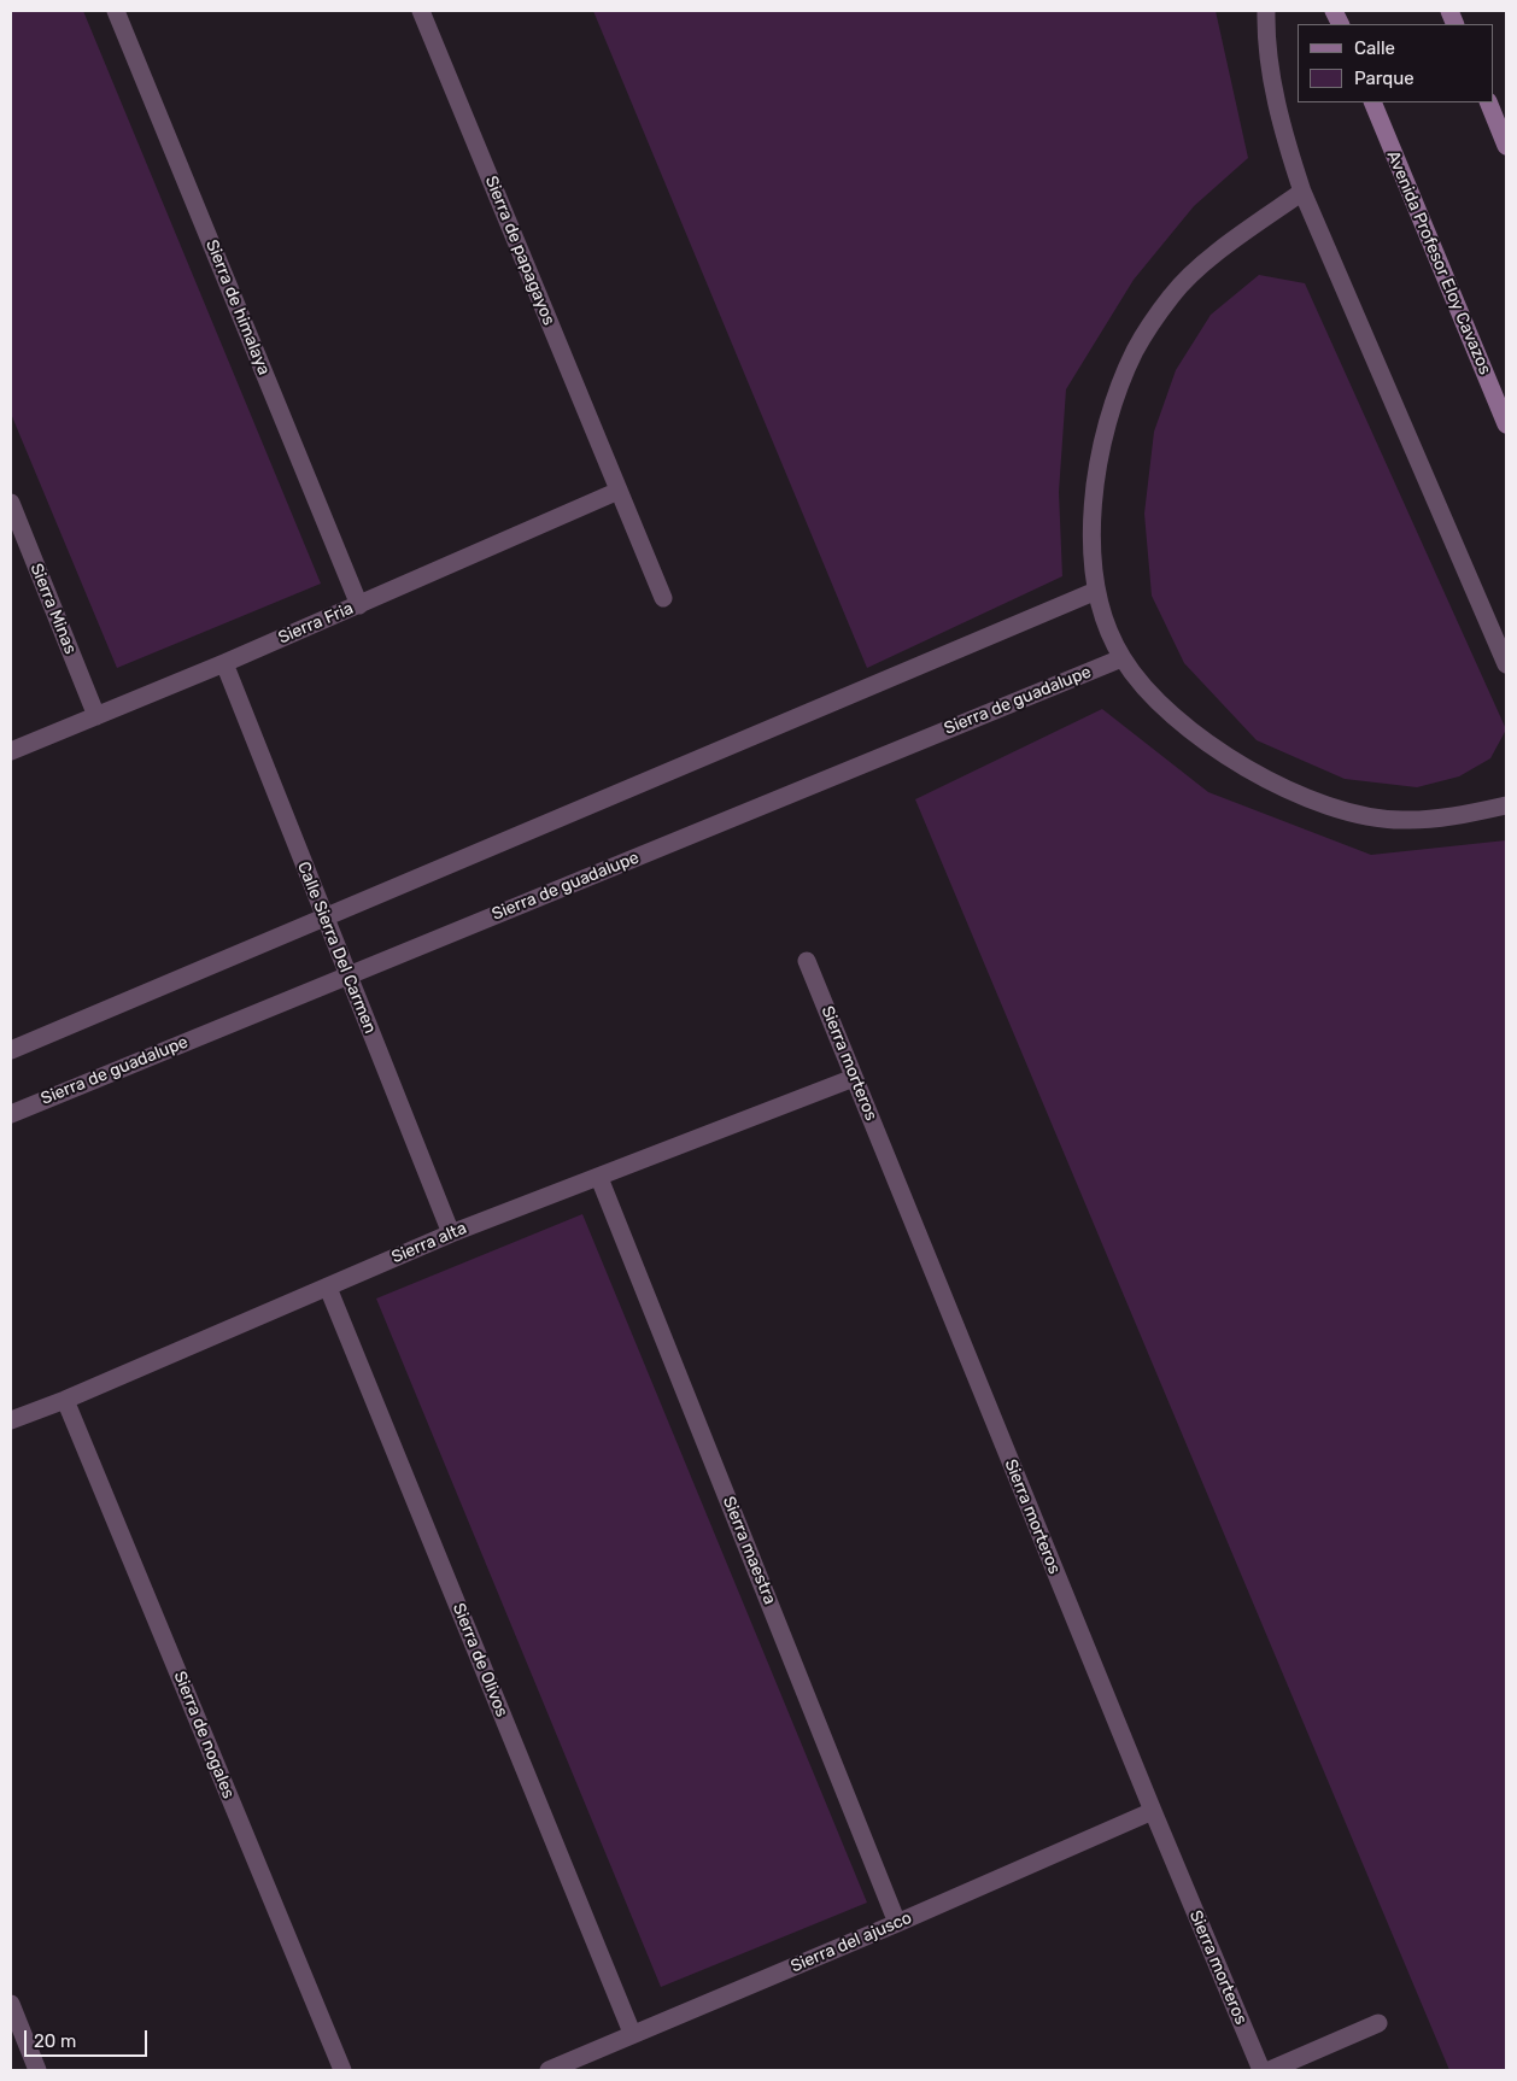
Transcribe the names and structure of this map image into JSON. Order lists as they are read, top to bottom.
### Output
{
  "streets": {
    "main road": ["Avenida Profesor Eloy Cavazos"],
    "street": [
      "Sierra de papagayos",
      "Sierra de himalaya",
      "Sierra Minas",
      "Sierra Fria",
      "Sierra de guadalupe",
      "Calle Sierra Del Carmen",
      "Sierra morteros",
      "Sierra alta",
      "Sierra maestra",
      "Sierra de Olivos",
      "Sierra de nogales",
      "Sierra del ajusco"
    ]
  },
  "crossings": [
    ["Sierra de papagayos", "Sierra Fria"],
    ["Sierra de himalaya", "Sierra Fria"],
    ["Sierra Minas", "Sierra Fria"],
    ["Sierra Fria", "Calle Sierra Del Carmen"],
    ["Sierra de guadalupe", "Calle Sierra Del Carmen"],
    ["Calle Sierra Del Carmen", "Sierra alta"],
    ["Sierra morteros", "Sierra alta"],
    ["Sierra morteros", "Sierra del ajusco"],
    ["Sierra alta", "Sierra maestra"],
    ["Sierra alta", "Sierra de Olivos"],
    ["Sierra alta", "Sierra de nogales"],
    ["Sierra maestra", "Sierra del ajusco"],
    ["Sierra de Olivos", "Sierra del ajusco"]
  ],
  "legend": ["Calle", "Parque"],
  "scale_bar": "20 m"
}
